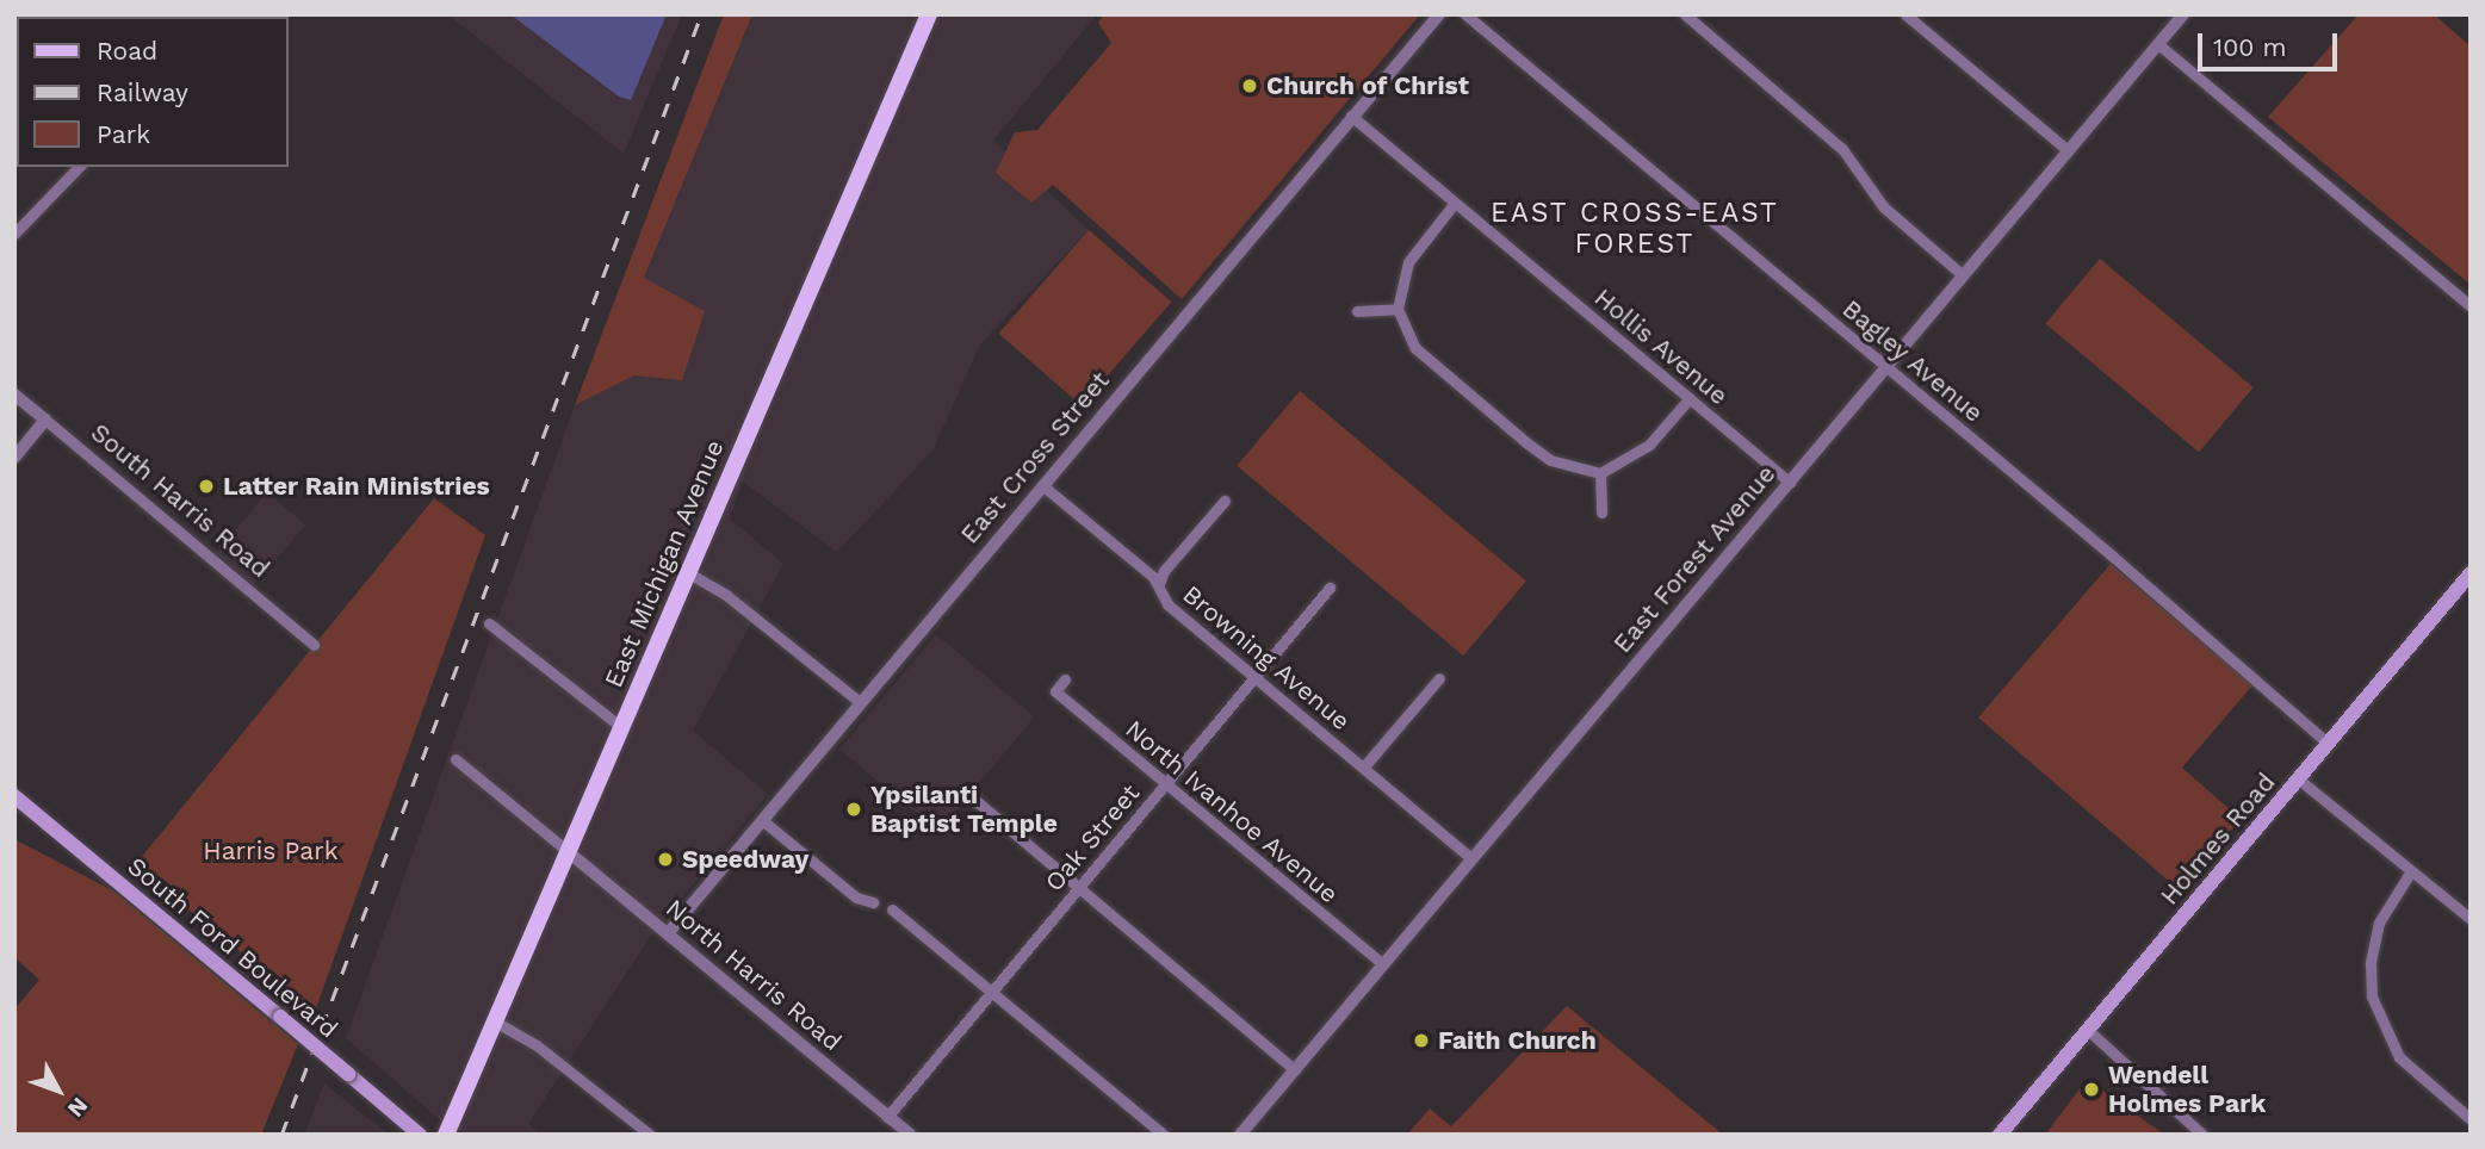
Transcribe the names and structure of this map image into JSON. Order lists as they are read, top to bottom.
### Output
{
  "streets": {
    "main road": ["East Michigan Avenue", "Holmes Road", "South Ford Boulevard"],
    "street": [
      "Hollis Avenue",
      "Bagley Avenue",
      "East Cross Street",
      "South Harris Road",
      "East Forest Avenue",
      "Browning Avenue",
      "North Ivanhoe Avenue",
      "Oak Street",
      "North Harris Road"
    ]
  },
  "crossings": [
    ["Hollis Avenue", "East Cross Street"],
    ["Hollis Avenue", "East Forest Avenue"],
    ["Bagley Avenue", "East Forest Avenue"],
    ["Bagley Avenue", "Holmes Road"],
    ["East Cross Street", "Browning Avenue"],
    ["East Cross Street", "North Harris Road"],
    ["East Forest Avenue", "Browning Avenue"],
    ["East Forest Avenue", "North Ivanhoe Avenue"],
    ["East Michigan Avenue", "North Harris Road"],
    ["Browning Avenue", "Oak Street"],
    ["North Ivanhoe Avenue", "Oak Street"],
    ["Oak Street", "North Harris Road"]
  ],
  "districts": ["EAST CROSS-EAST FOREST"],
  "parks": ["Harris Park"],
  "places": [
    "Church of Christ",
    "Latter Rain Ministries",
    "Ypsilanti Baptist Temple",
    "Speedway",
    "Faith Church",
    "Wendell Holmes Park"
  ],
  "legend": ["Road", "Railway", "Park"],
  "scale_bar": "100 m",
  "north": "bottom right"
}
